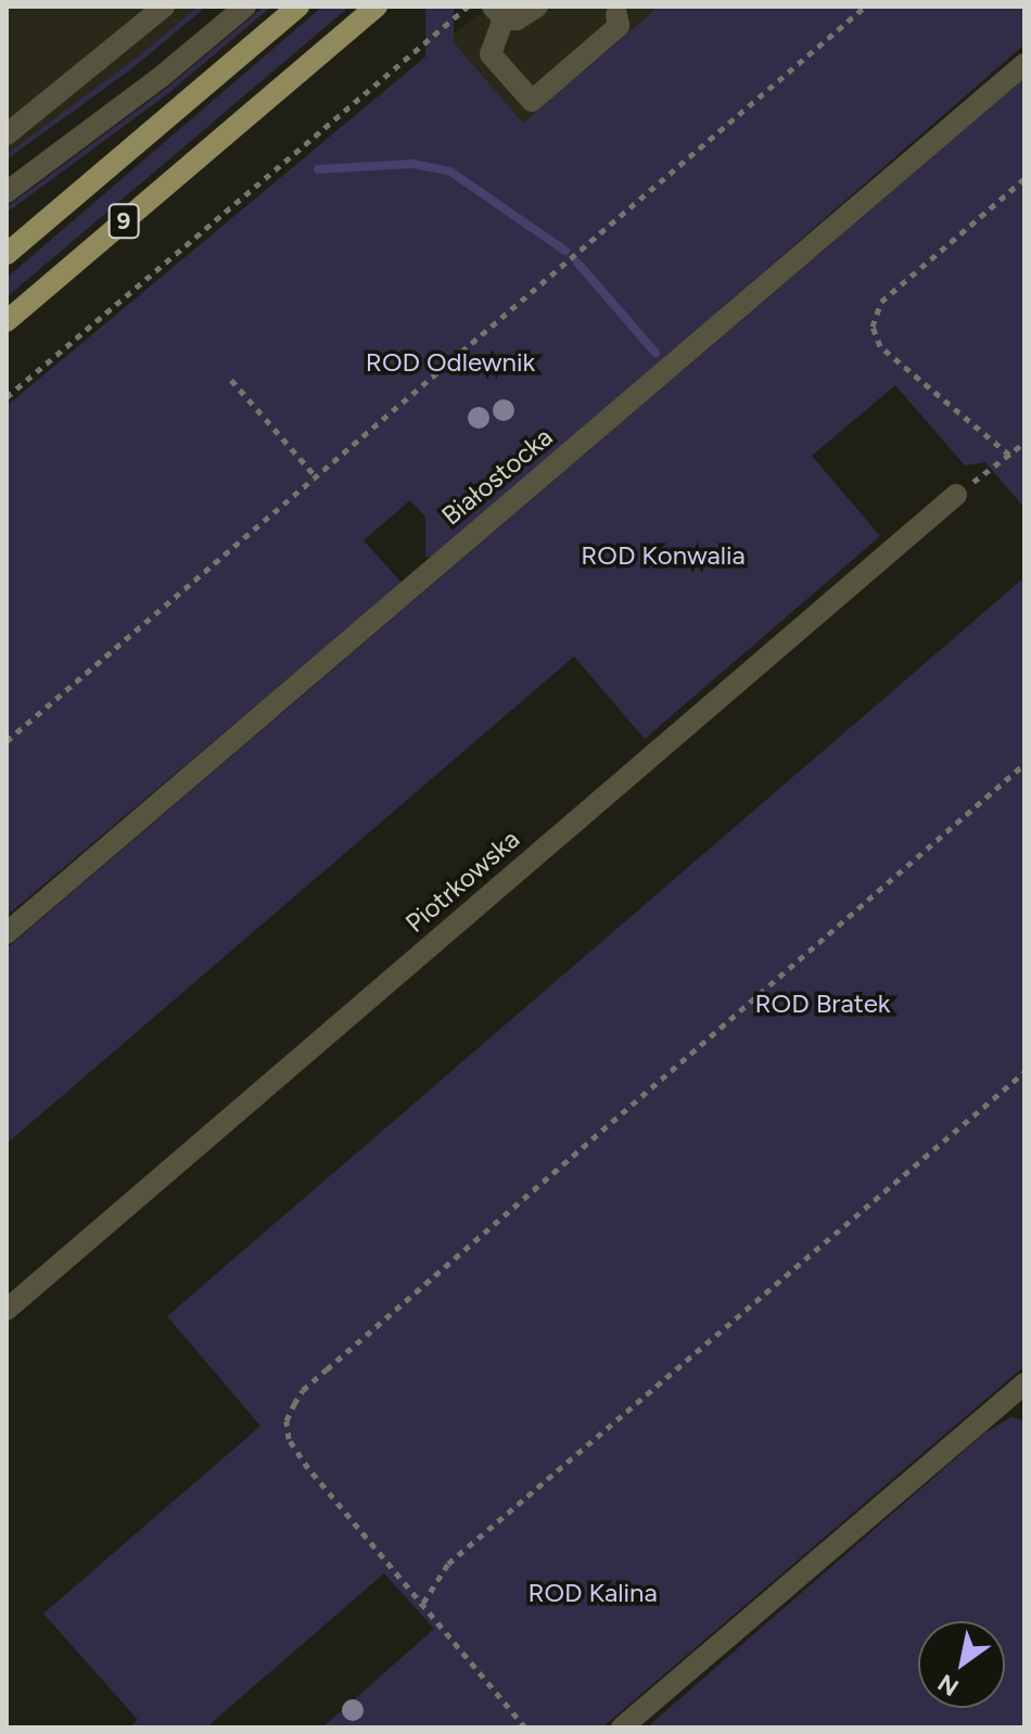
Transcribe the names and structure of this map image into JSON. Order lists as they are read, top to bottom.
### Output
{
  "streets": {
    "main road": ["9"],
    "street": ["Białostocka", "Piotrkowska"]
  },
  "parks": [
    "ROD Odlewnik",
    "ROD Konwalia",
    "ROD Bratek",
    "ROD Kalina"
  ],
  "north": "bottom left"
}
